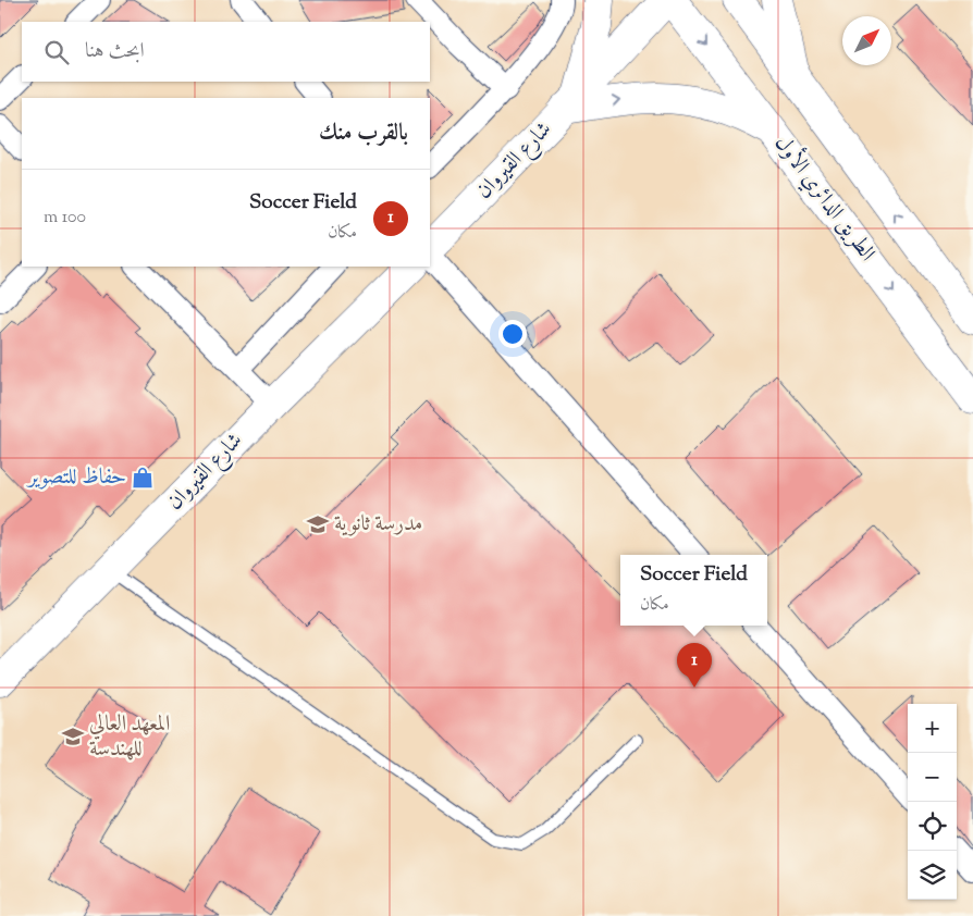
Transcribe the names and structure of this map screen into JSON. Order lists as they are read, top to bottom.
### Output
{
  "streets": {
    "main road": ["شارع القيروان", "الطريق الدائري الأول"]
  },
  "places": {
    "shop": ["حفاظ للتصوير"],
    "school or university": ["مدرسة ثانوية", "المعهد العالي للهندسة"]
  },
  "north": "top right",
  "page": {
    "search": "ابحث هنا",
    "heading": "بالقرب منك",
    "list": [
      {
        "mark": "1",
        "name": "Soccer Field",
        "note": "مكان",
        "value": "100 m"
      }
    ],
    "popup": ["Soccer Field", "مكان"],
    "pins": "1",
    "map_buttons": ["+", "−"]
  }
}
